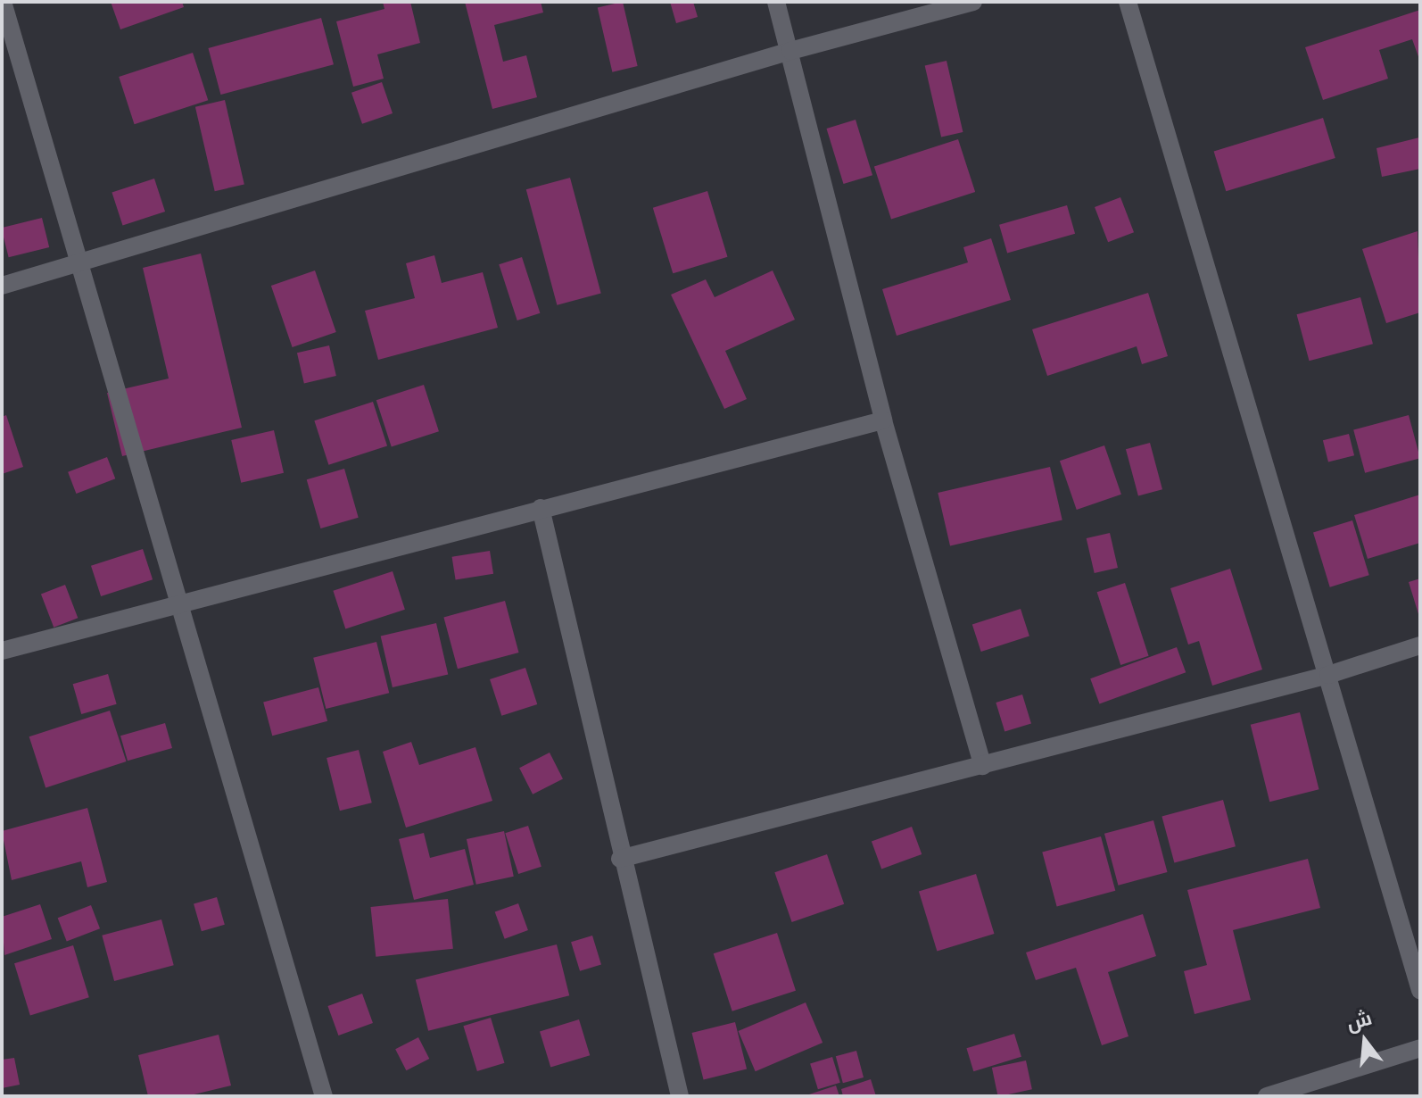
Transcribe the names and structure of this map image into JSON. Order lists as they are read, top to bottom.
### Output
{
  "north": "top"
}
